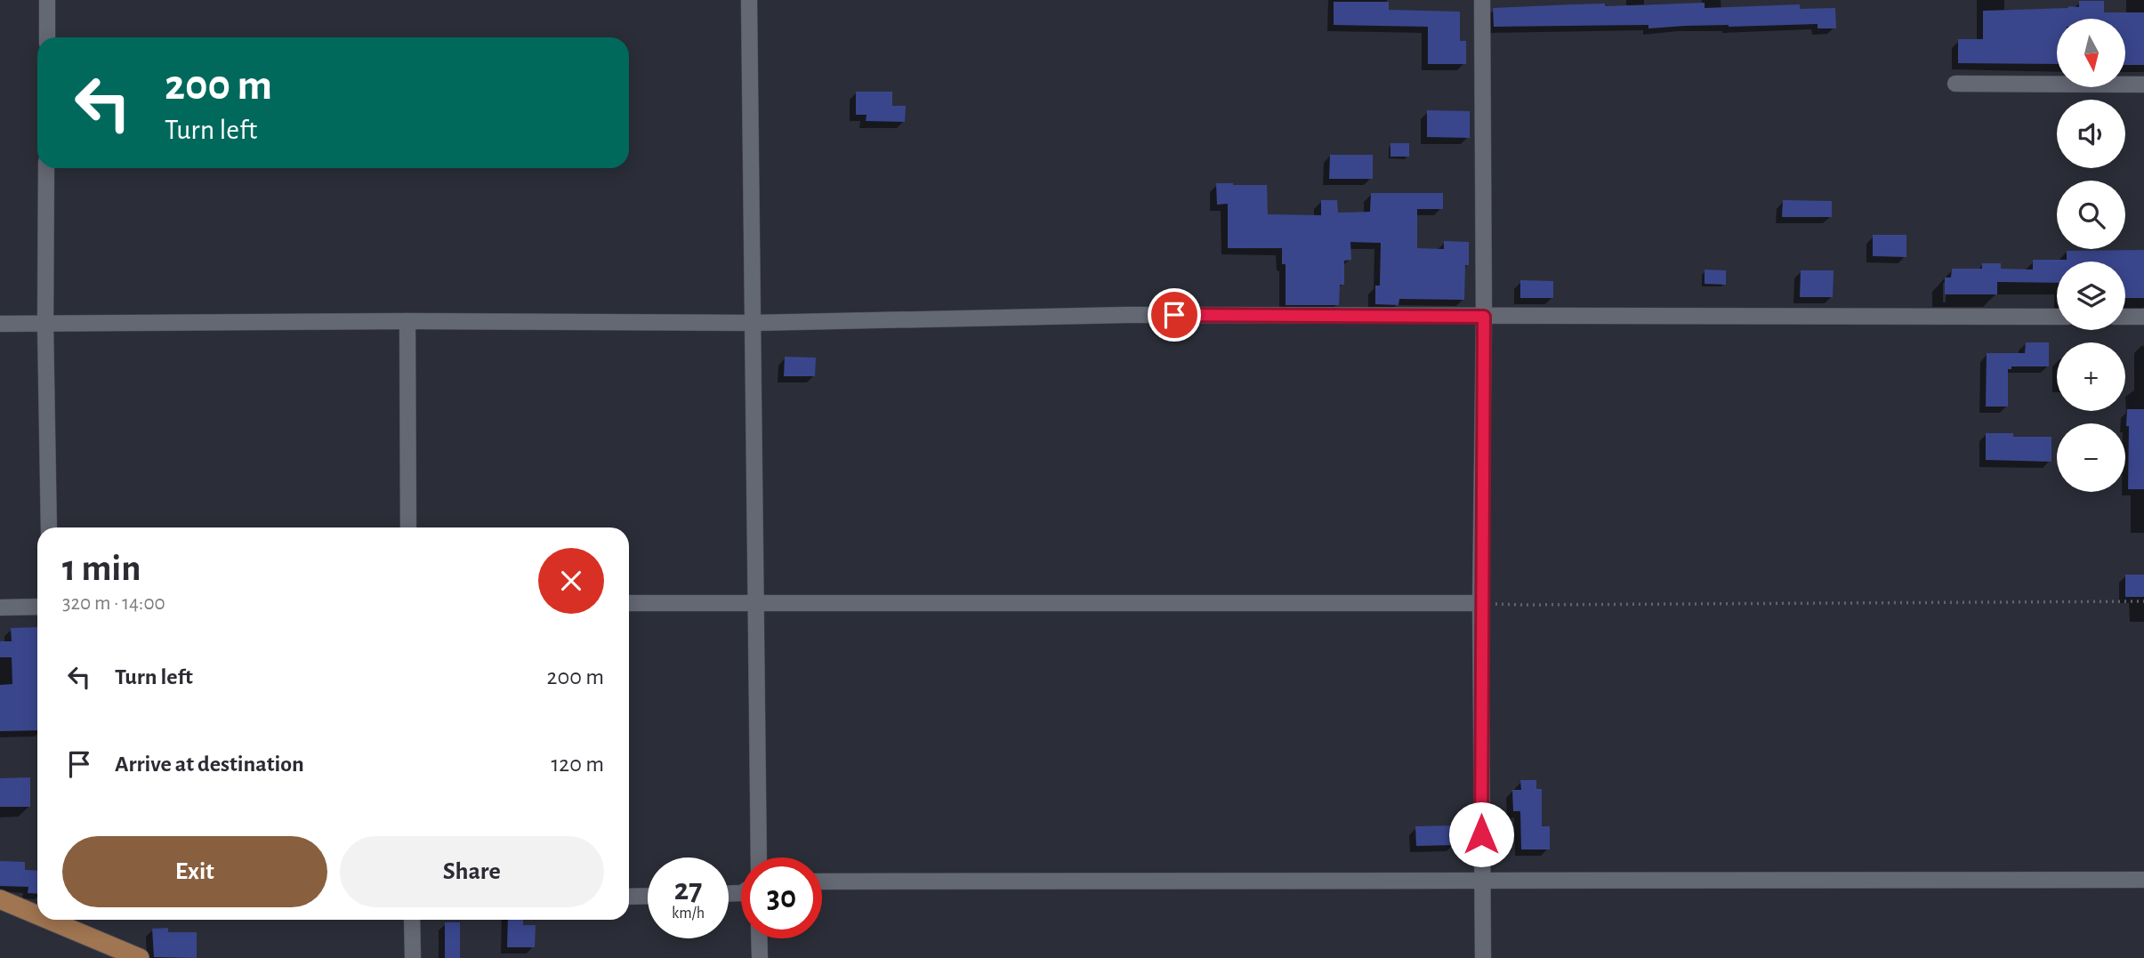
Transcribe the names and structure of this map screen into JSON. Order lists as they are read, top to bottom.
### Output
{
  "north": "bottom",
  "page": {
    "map_buttons": ["+", "−"],
    "turn": ["200 m", "Turn left"],
    "heading": ["1 min", "320 m · 14:00"],
    "list": [
      {
        "name": "Turn left",
        "value": "200 m"
      },
      {
        "name": "Arrive at destination",
        "value": "120 m"
      }
    ],
    "buttons": ["Exit", "Share"],
    "speed": "27 km/h",
    "limit": "30"
  }
}
